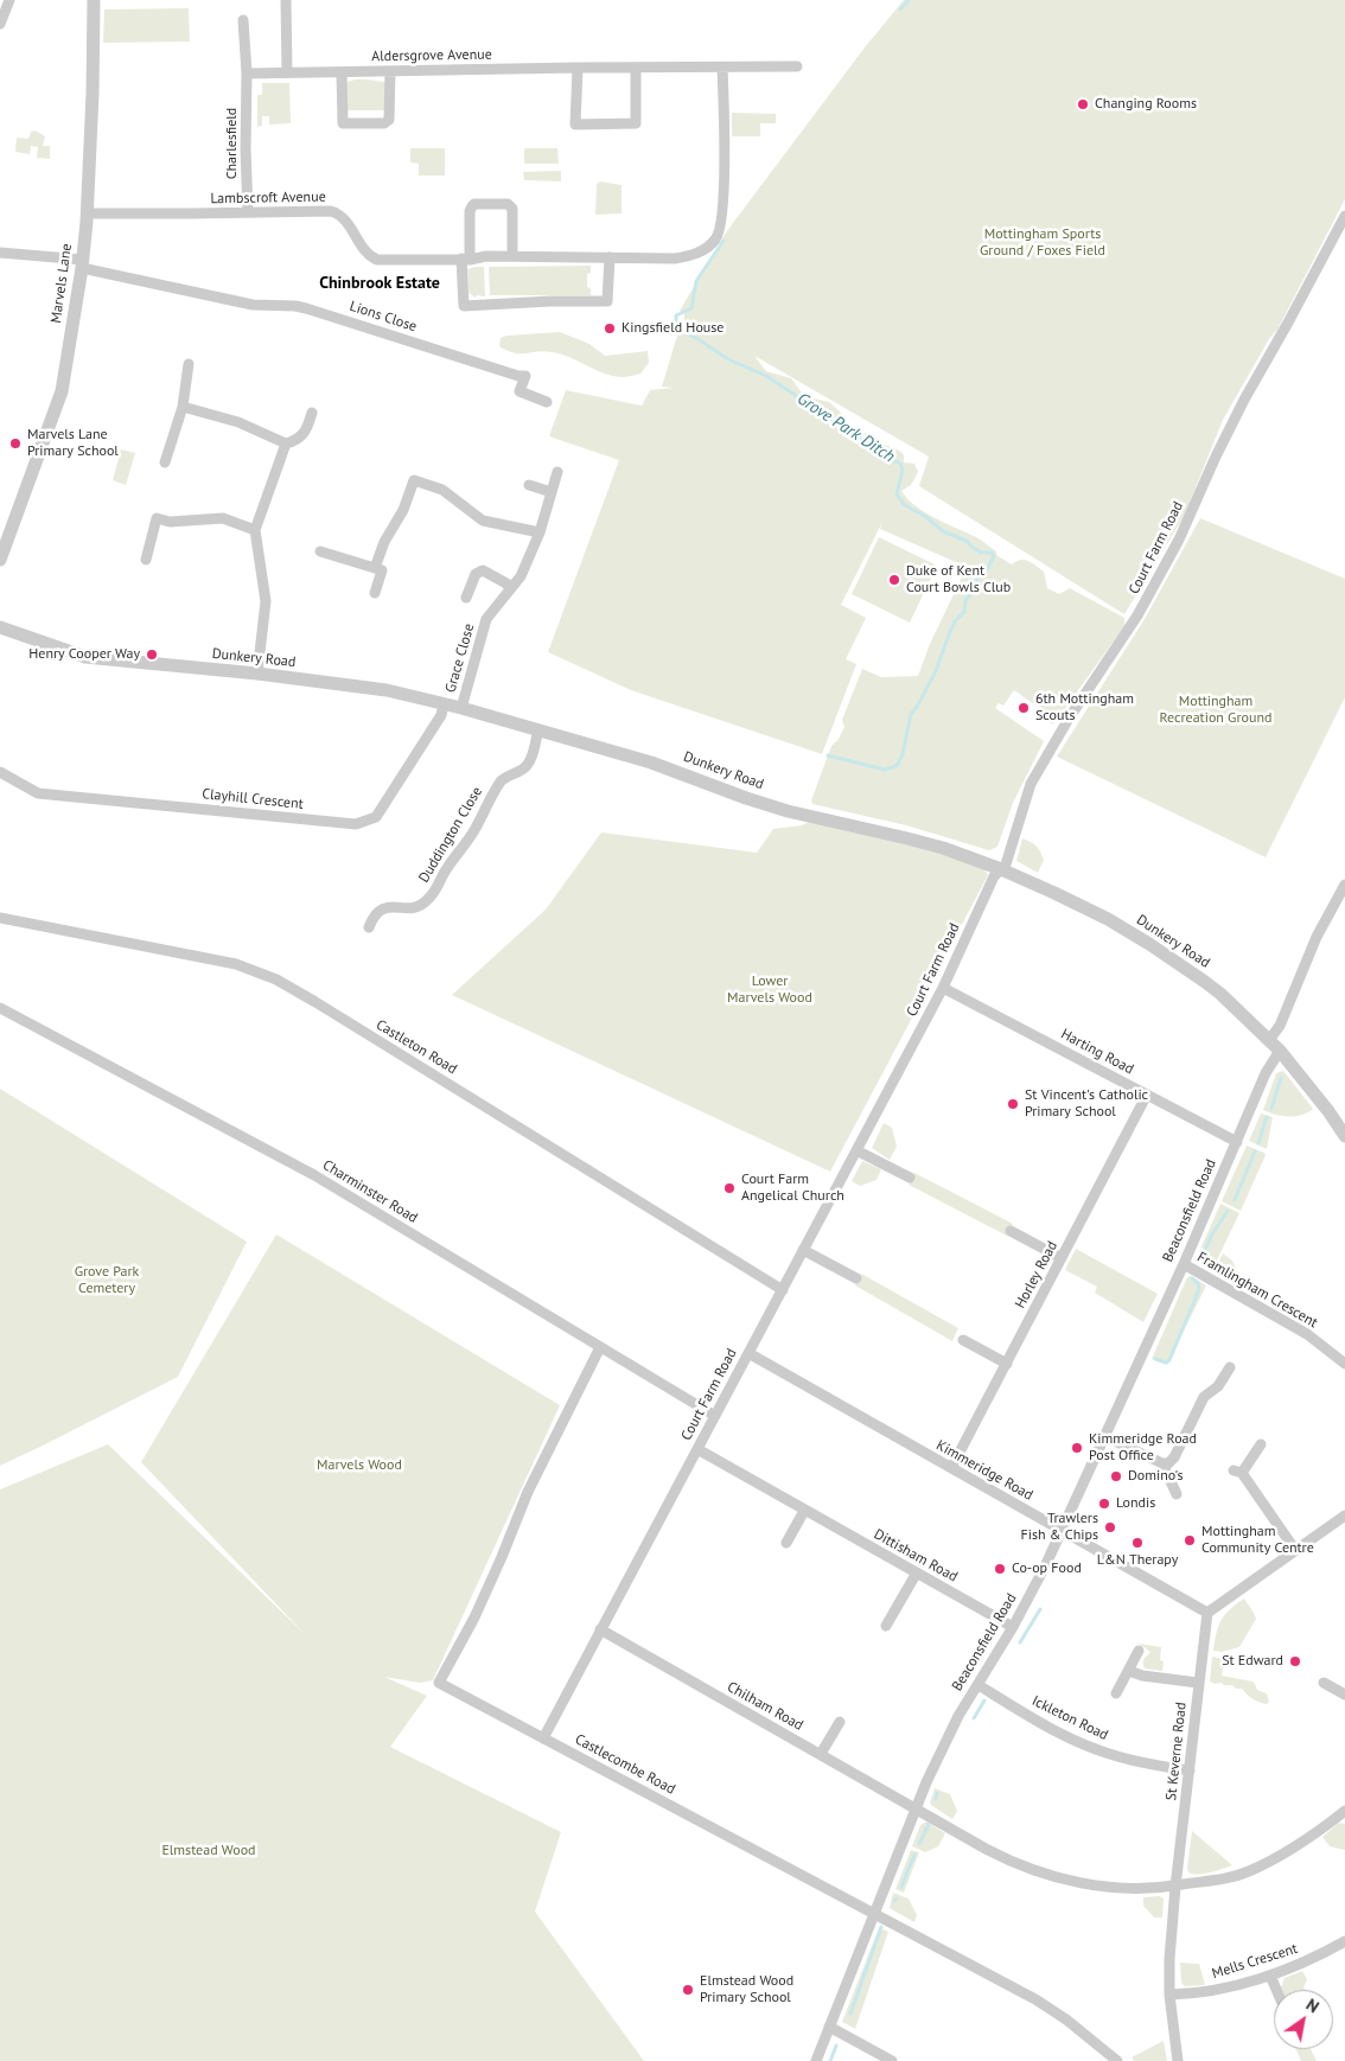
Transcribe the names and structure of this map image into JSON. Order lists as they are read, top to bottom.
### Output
{
  "streets": {
    "street": [
      "Aldersgrove Avenue",
      "Charlesfield",
      "Lambscroft Avenue",
      "Marvels Lane",
      "Lions Close",
      "Court Farm Road",
      "Dunkery Road",
      "Grace Close",
      "Clayhill Crescent",
      "Duddington Close",
      "Castleton Road",
      "Harting Road",
      "Charminster Road",
      "Beaconsfield Road",
      "Horley Road",
      "Framlingham Crescent",
      "Kimmeridge Road",
      "Dittisham Road",
      "Chilham Road",
      "Ickleton Road",
      "St Keverne Road",
      "Castlecombe Road",
      "Mells Crescent"
    ]
  },
  "crossings": [
    ["Aldersgrove Avenue", "Lambscroft Avenue"],
    ["Charlesfield", "Lambscroft Avenue"],
    ["Lambscroft Avenue", "Marvels Lane"],
    ["Marvels Lane", "Lions Close"],
    ["Court Farm Road", "Dunkery Road"],
    ["Court Farm Road", "Castleton Road"],
    ["Court Farm Road", "Harting Road"],
    ["Court Farm Road", "Charminster Road"],
    ["Court Farm Road", "Kimmeridge Road"],
    ["Court Farm Road", "Dittisham Road"],
    ["Court Farm Road", "Chilham Road"],
    ["Court Farm Road", "Castlecombe Road"],
    ["Dunkery Road", "Grace Close"],
    ["Dunkery Road", "Clayhill Crescent"],
    ["Dunkery Road", "Duddington Close"],
    ["Dunkery Road", "Beaconsfield Road"],
    ["Harting Road", "Beaconsfield Road"],
    ["Harting Road", "Horley Road"],
    ["Charminster Road", "Castlecombe Road"],
    ["Beaconsfield Road", "Framlingham Crescent"],
    ["Beaconsfield Road", "Kimmeridge Road"],
    ["Beaconsfield Road", "Dittisham Road"],
    ["Beaconsfield Road", "Chilham Road"],
    ["Beaconsfield Road", "Ickleton Road"],
    ["Beaconsfield Road", "Castlecombe Road"],
    ["Horley Road", "Kimmeridge Road"],
    ["Kimmeridge Road", "St Keverne Road"],
    ["Ickleton Road", "St Keverne Road"],
    ["St Keverne Road", "Mells Crescent"]
  ],
  "districts": ["Chinbrook Estate"],
  "water": ["Grove Park Ditch"],
  "parks": [
    "Mottingham Sports Ground / Foxes Field",
    "Mottingham Recreation Ground",
    "Lower Marvels Wood",
    "Grove Park Cemetery",
    "Marvels Wood",
    "Elmstead Wood"
  ],
  "places": [
    "Changing Rooms",
    "Kingsfield House",
    "Marvels Lane Primary School",
    "Duke of Kent Court Bowls Club",
    "Henry Cooper Way",
    "6th Mottingham Scouts",
    "St Vincent's Catholic Primary School",
    "Court Farm Angelical Church",
    "Kimmeridge Road Post Office",
    "Domino's",
    "Londis",
    "Trawlers Fish & Chips",
    "Mottingham Community Centre",
    "L&N Therapy",
    "Co-op Food",
    "St Edward",
    "Elmstead Wood Primary School"
  ],
  "north": "top right"
}
